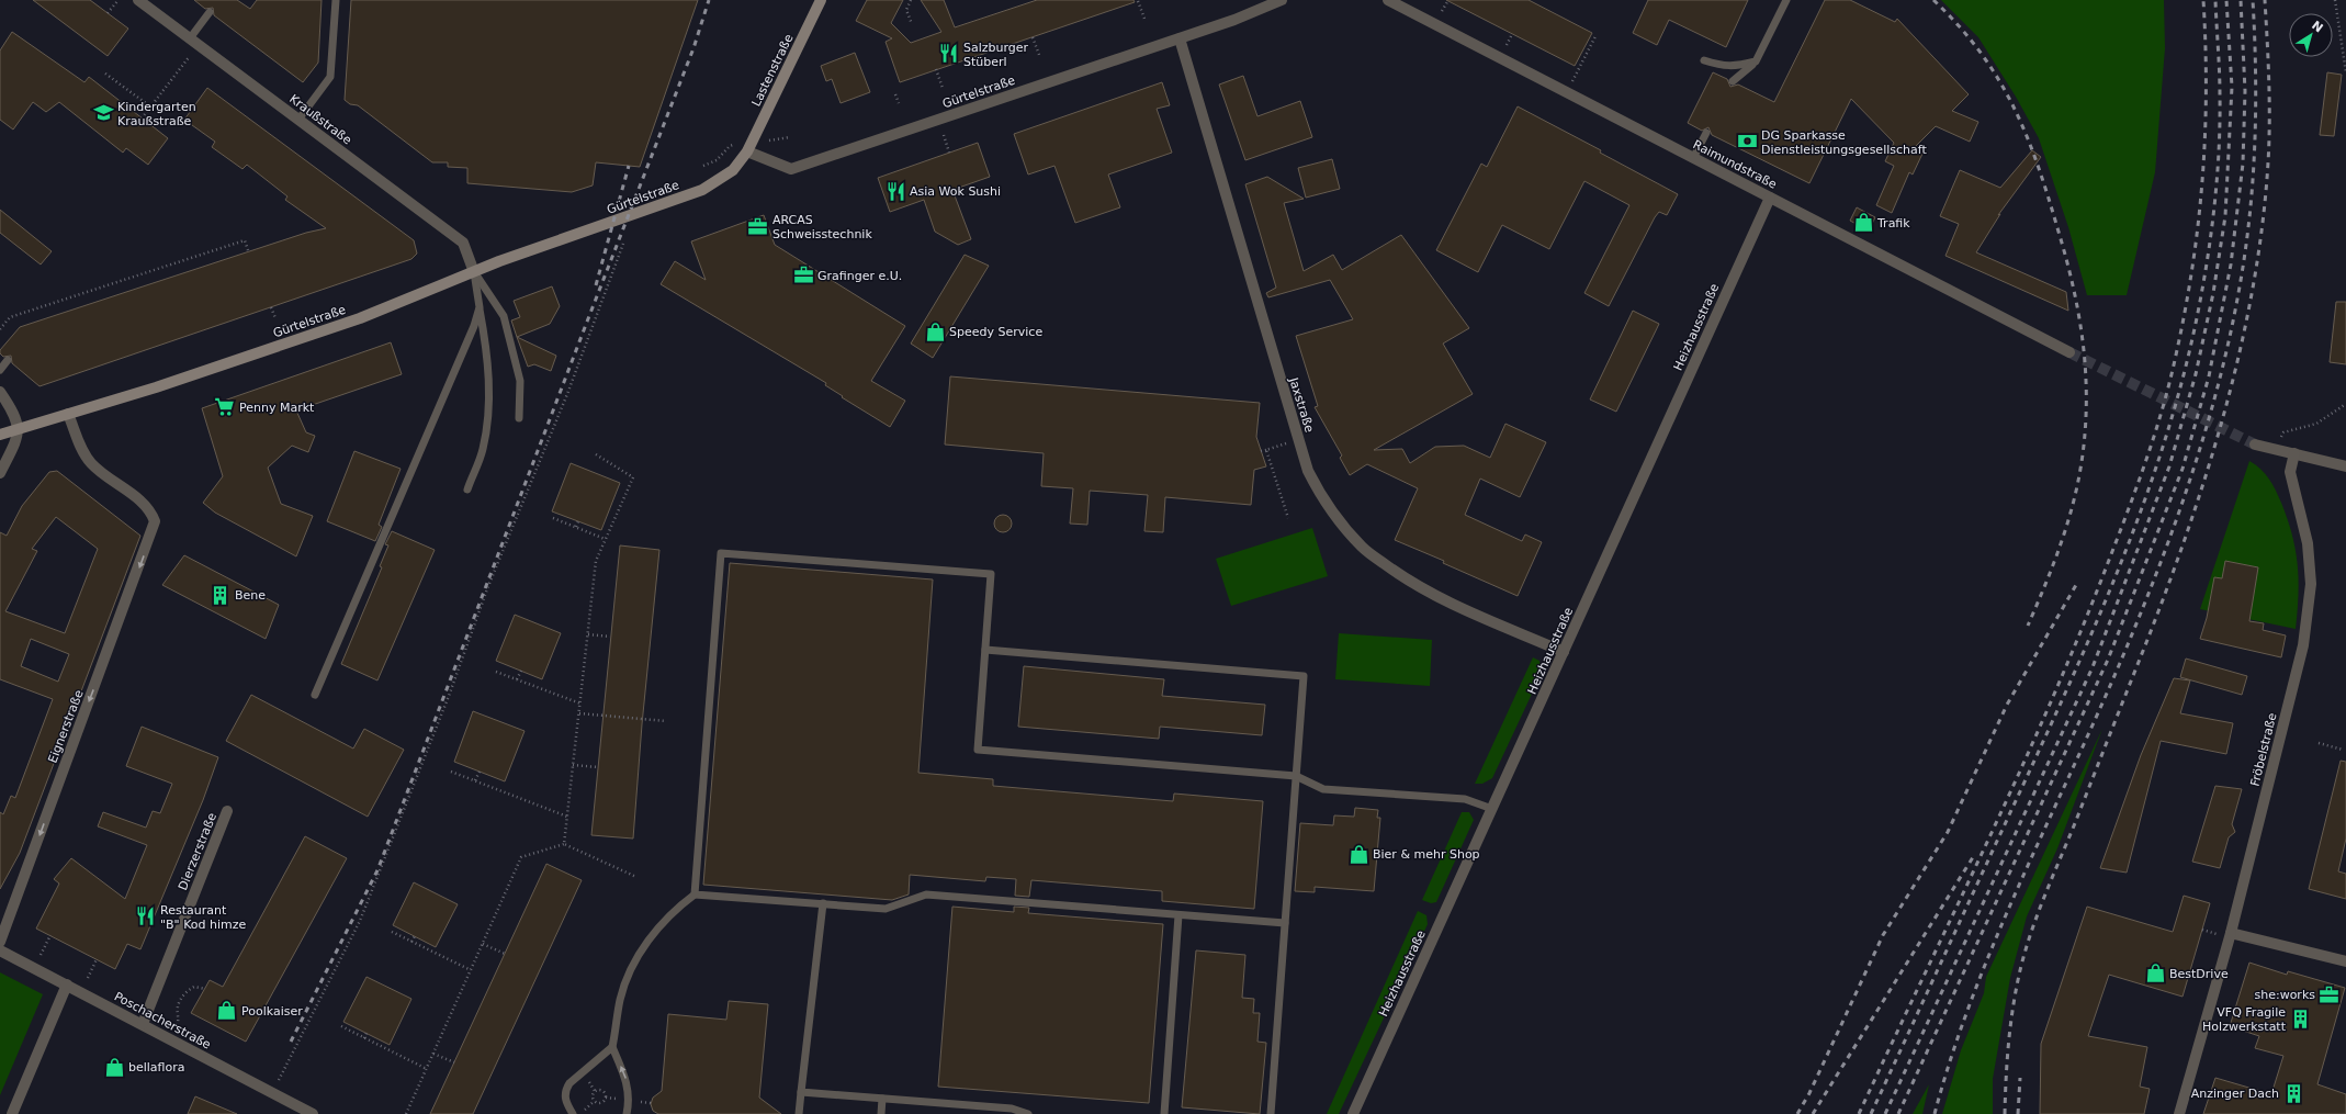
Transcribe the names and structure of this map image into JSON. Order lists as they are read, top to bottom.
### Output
{
  "streets": {
    "main road": ["Lastenstraße", "Gürtelstraße"],
    "street": [
      "Kraußstraße",
      "Raimundstraße",
      "Heizhausstraße",
      "Jaxstraße",
      "Eignerstraße",
      "Fröbelstraße",
      "Dierzerstraße",
      "Poschacherstraße"
    ]
  },
  "crossings": [
    ["Lastenstraße", "Gürtelstraße"],
    ["Gürtelstraße", "Kraußstraße"],
    ["Gürtelstraße", "Jaxstraße"],
    ["Gürtelstraße", "Eignerstraße"],
    ["Raimundstraße", "Heizhausstraße"],
    ["Heizhausstraße", "Jaxstraße"],
    ["Dierzerstraße", "Poschacherstraße"]
  ],
  "one_way": ["Eignerstraße"],
  "places": {
    "restaurant": ["Salzburger Stüberl", "Asia Wok Sushi", "Restaurant \"B\" Kod himze"],
    "school or university": ["Kindergarten Kraußstraße"],
    "bank": ["DG Sparkasse Dienstleistungsgesellschaft"],
    "shop": [
      "Trafik",
      "Speedy Service",
      "Bier & mehr Shop",
      "BestDrive",
      "Poolkaiser",
      "bellaflora"
    ],
    "office": ["ARCAS Schweisstechnik", "Grafinger e.U.", "she:works"],
    "supermarket": ["Penny Markt"],
    "building": ["Bene", "VFQ Fragile Holzwerkstatt", "Anzinger Dach"]
  },
  "north": "top right"
}
